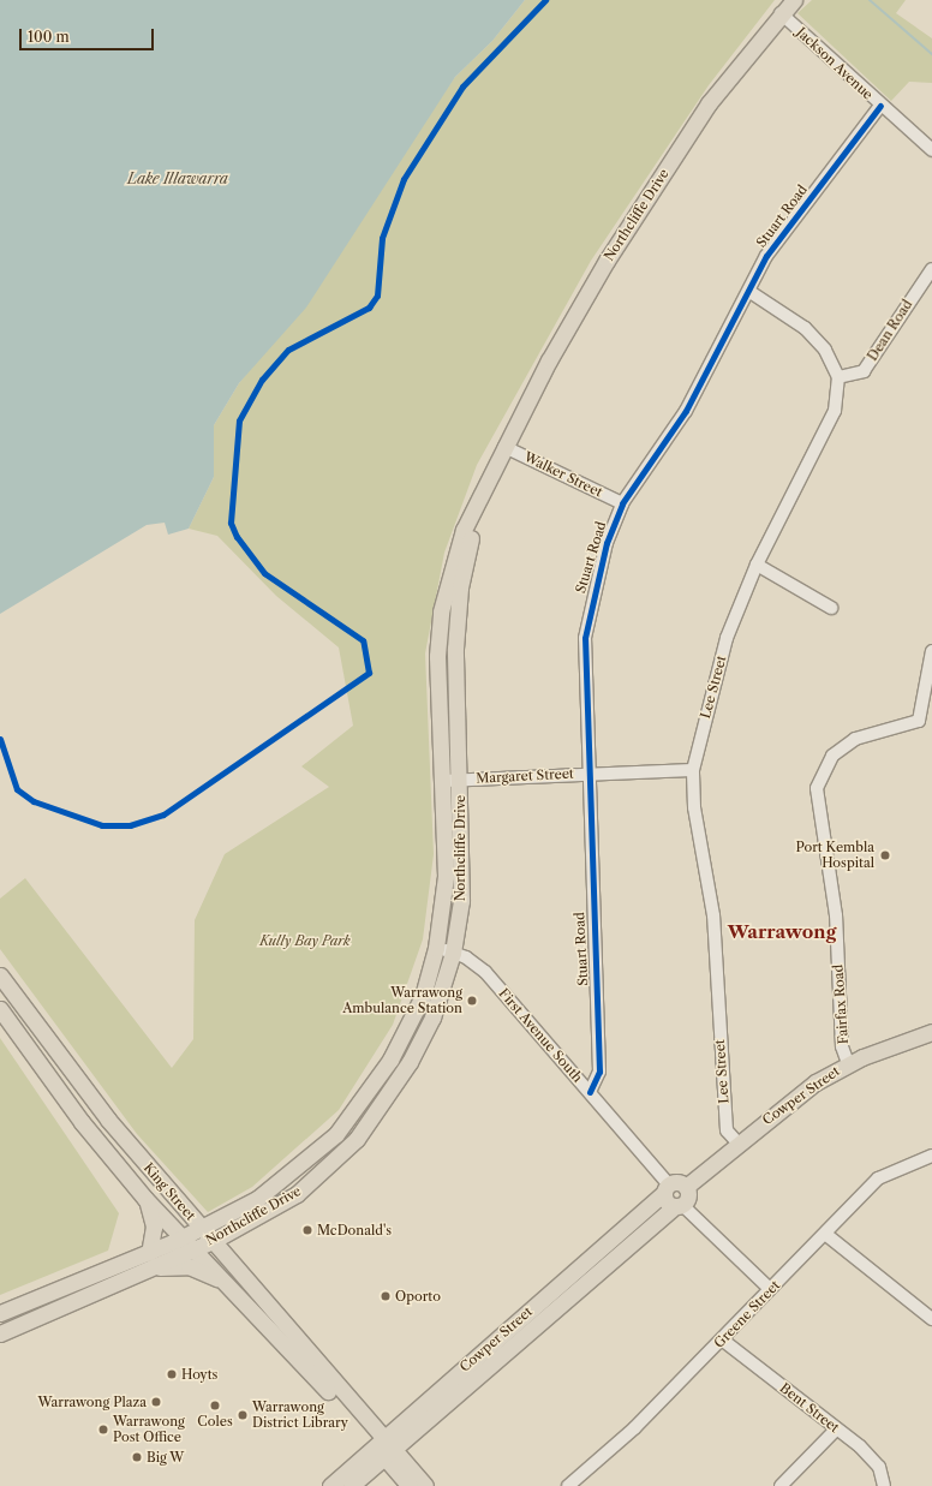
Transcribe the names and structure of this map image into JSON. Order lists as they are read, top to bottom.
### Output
{
  "streets": {
    "main road": ["Northcliffe Drive", "Cowper Street", "King Street"],
    "street": [
      "Jackson Avenue",
      "Stuart Road",
      "Dean Road",
      "Walker Street",
      "Lee Street",
      "Margaret Street",
      "Fairfax Road",
      "First Avenue South",
      "Greene Street",
      "Bent Street"
    ]
  },
  "crossings": [
    ["Jackson Avenue", "Northcliffe Drive"],
    ["Jackson Avenue", "Stuart Road"],
    ["Northcliffe Drive", "Walker Street"],
    ["Northcliffe Drive", "Margaret Street"],
    ["Northcliffe Drive", "First Avenue South"],
    ["Northcliffe Drive", "King Street"],
    ["Stuart Road", "Walker Street"],
    ["Stuart Road", "Margaret Street"],
    ["Stuart Road", "First Avenue South"],
    ["Dean Road", "Lee Street"],
    ["Lee Street", "Margaret Street"],
    ["Lee Street", "Cowper Street"],
    ["Fairfax Road", "Cowper Street"],
    ["First Avenue South", "Cowper Street"],
    ["Cowper Street", "King Street"],
    ["Greene Street", "Bent Street"]
  ],
  "districts": ["Warrawong"],
  "water": ["Lake Illawarra"],
  "parks": ["Kully Bay Park"],
  "places": [
    "Port Kembla Hospital",
    "Warrawong Ambulance Station",
    "McDonald's",
    "Oporto",
    "Hoyts",
    "Warrawong Plaza",
    "Coles",
    "Warrawong District Library",
    "Warrawong Post Office",
    "Big W"
  ],
  "scale_bar": "100 m"
}
